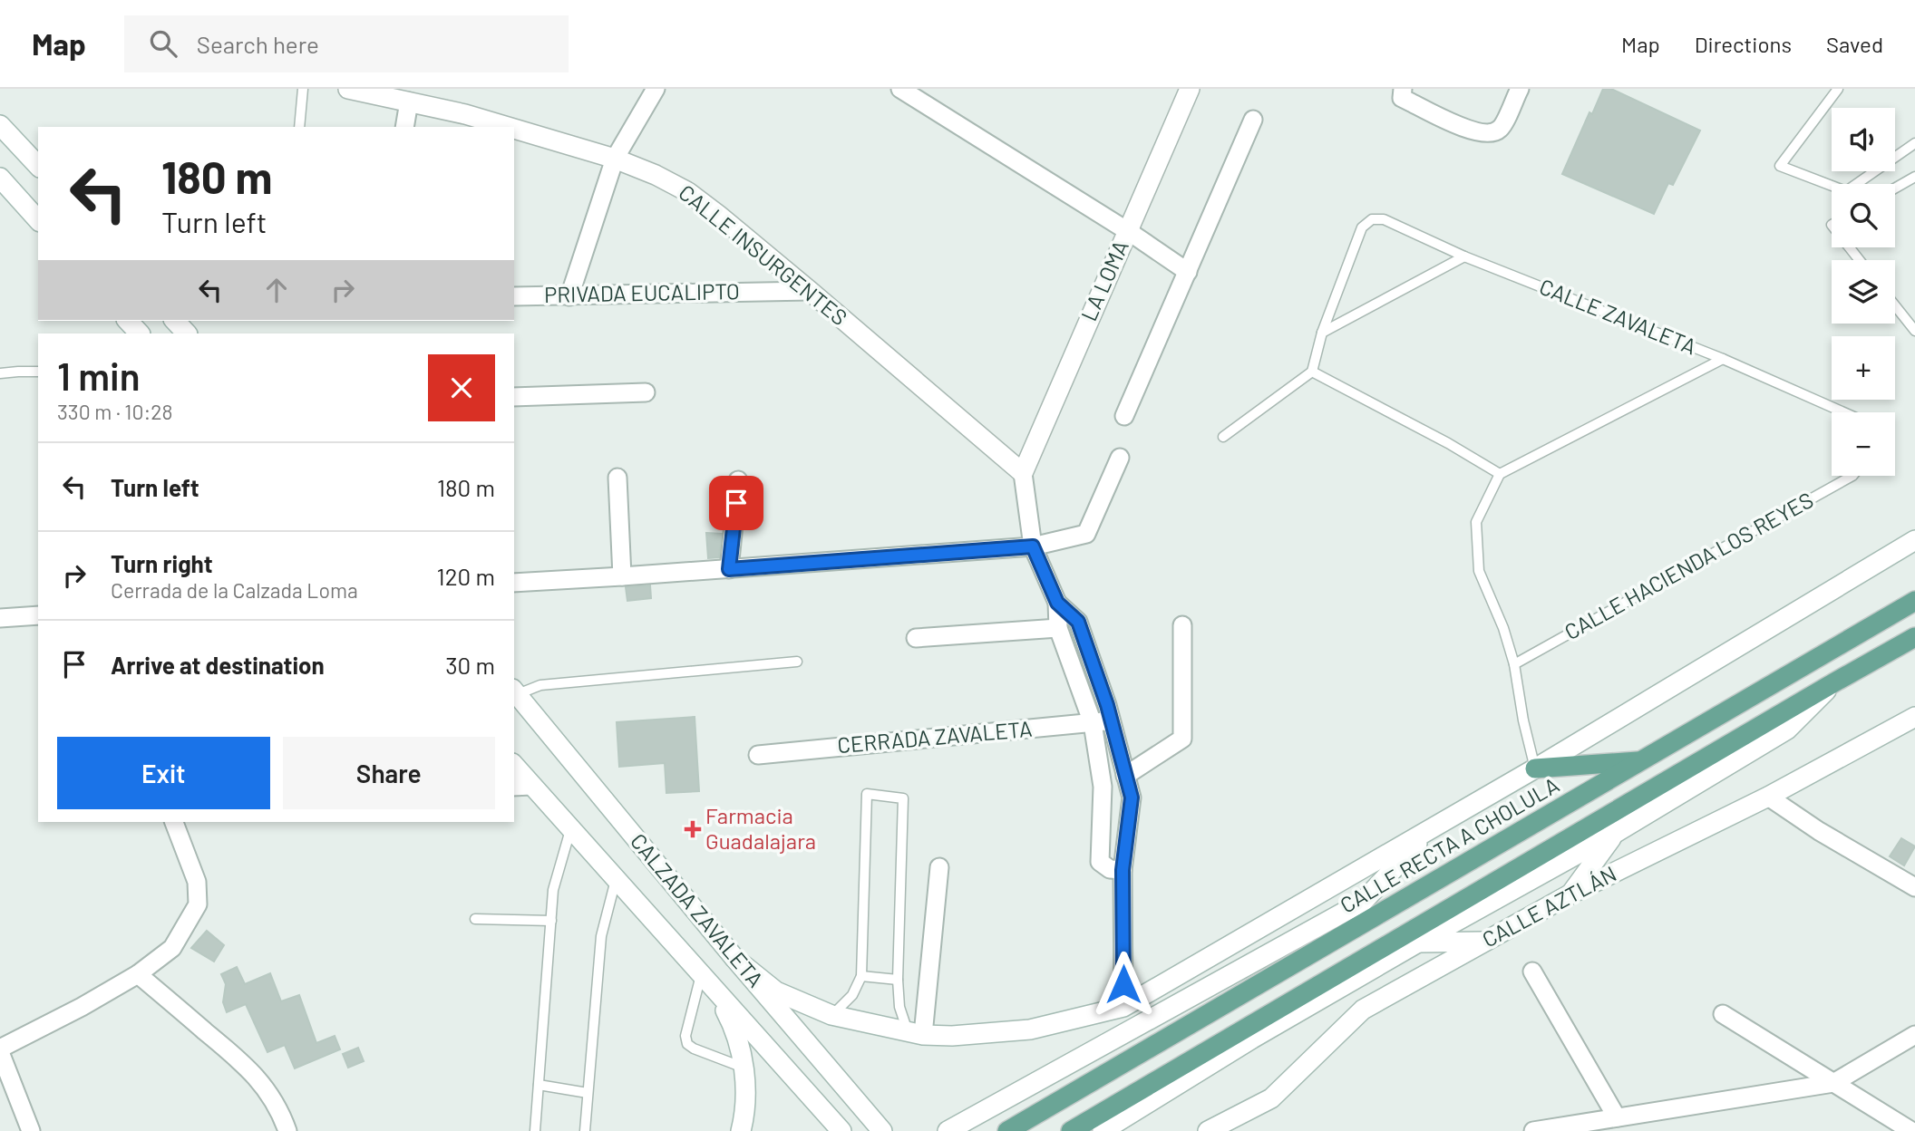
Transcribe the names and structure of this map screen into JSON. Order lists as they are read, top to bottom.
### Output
{
  "streets": {
    "main road": [
      "CALLE INSURGENTES",
      "LA LOMA",
      "CALLE RECTA A CHOLULA",
      "CALLE AZTLÁN",
      "CALZADA ZAVALETA"
    ],
    "street": ["PRIVADA EUCALIPTO", "CERRADA ZAVALETA"],
    "lane": ["CALLE ZAVALETA", "CALLE HACIENDA LOS REYES"]
  },
  "crossings": [
    ["CALLE INSURGENTES", "LA LOMA"],
    ["CALLE INSURGENTES", "PRIVADA EUCALIPTO"],
    ["CALLE RECTA A CHOLULA", "CALZADA ZAVALETA"]
  ],
  "places": {
    "health": ["Farmacia Guadalajara"]
  },
  "page": {
    "header": "Map",
    "search": "Search here",
    "nav": ["Map", "Directions", "Saved"],
    "map_buttons": ["+", "−"],
    "turn": ["180 m", "Turn left"],
    "heading": ["1 min", "330 m · 10:28"],
    "list": [
      {
        "name": "Turn left",
        "value": "180 m"
      },
      {
        "name": "Turn right",
        "note": "Cerrada de la Calzada Loma",
        "value": "120 m"
      },
      {
        "name": "Arrive at destination",
        "value": "30 m"
      }
    ],
    "buttons": ["Exit", "Share"]
  }
}
